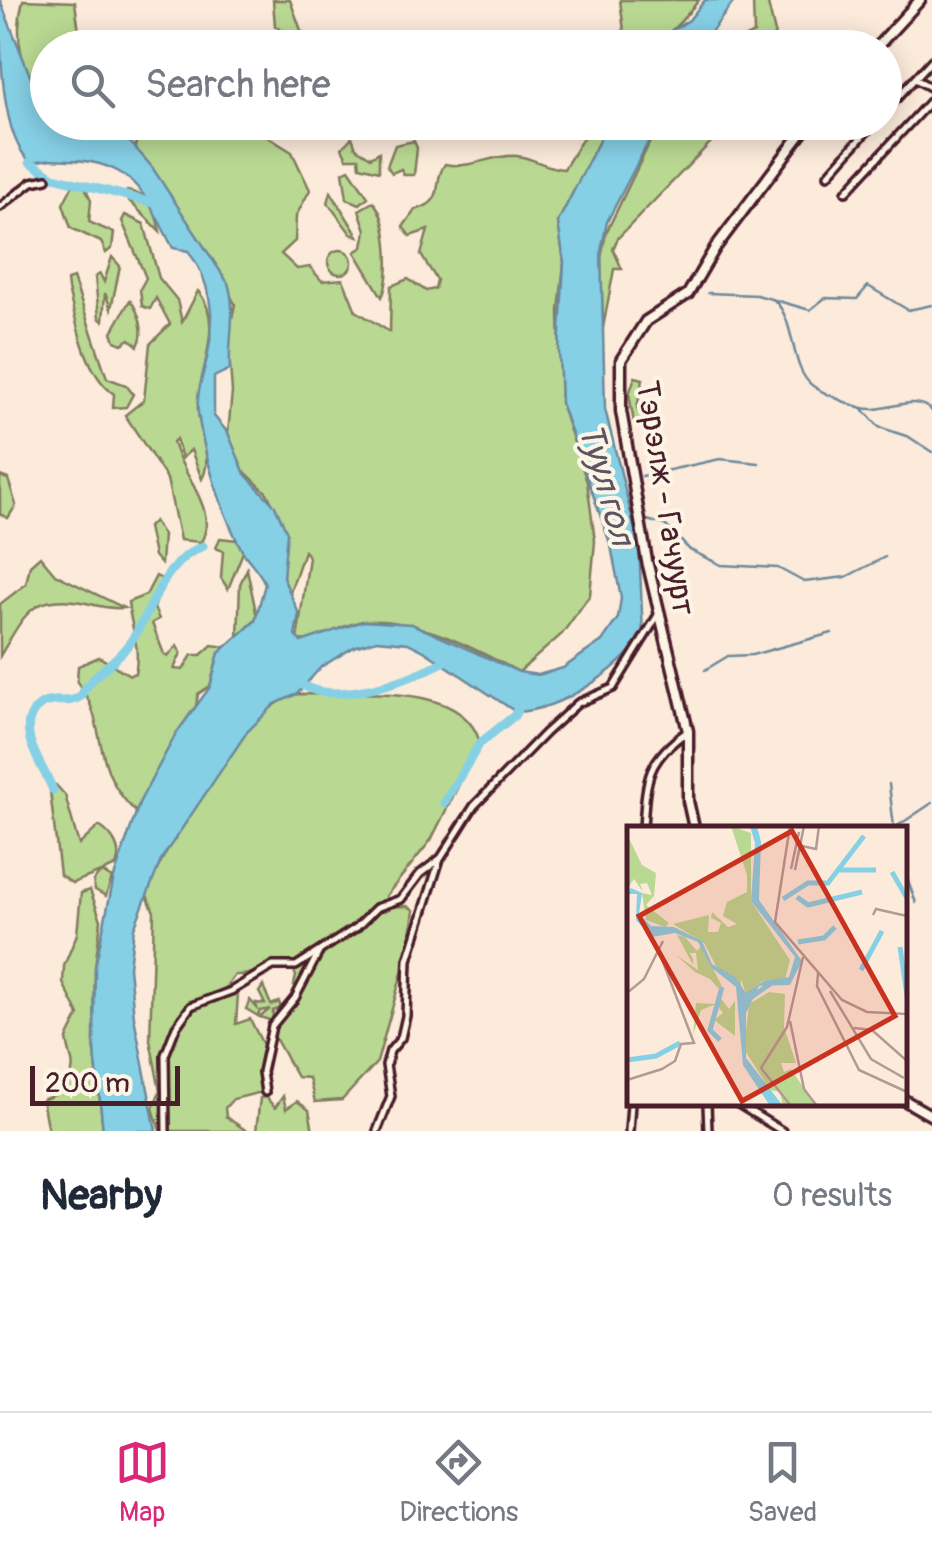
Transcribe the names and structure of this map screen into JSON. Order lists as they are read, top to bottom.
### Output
{
  "streets": {
    "main road": ["Тэрэлж - Гачуурт"]
  },
  "water": ["Туул гол"],
  "scale_bar": "200 m",
  "page": {
    "search": "Search here",
    "scale": "200 m",
    "heading": ["Nearby", "0 results"],
    "nav": ["Map", "Directions", "Saved"]
  }
}
